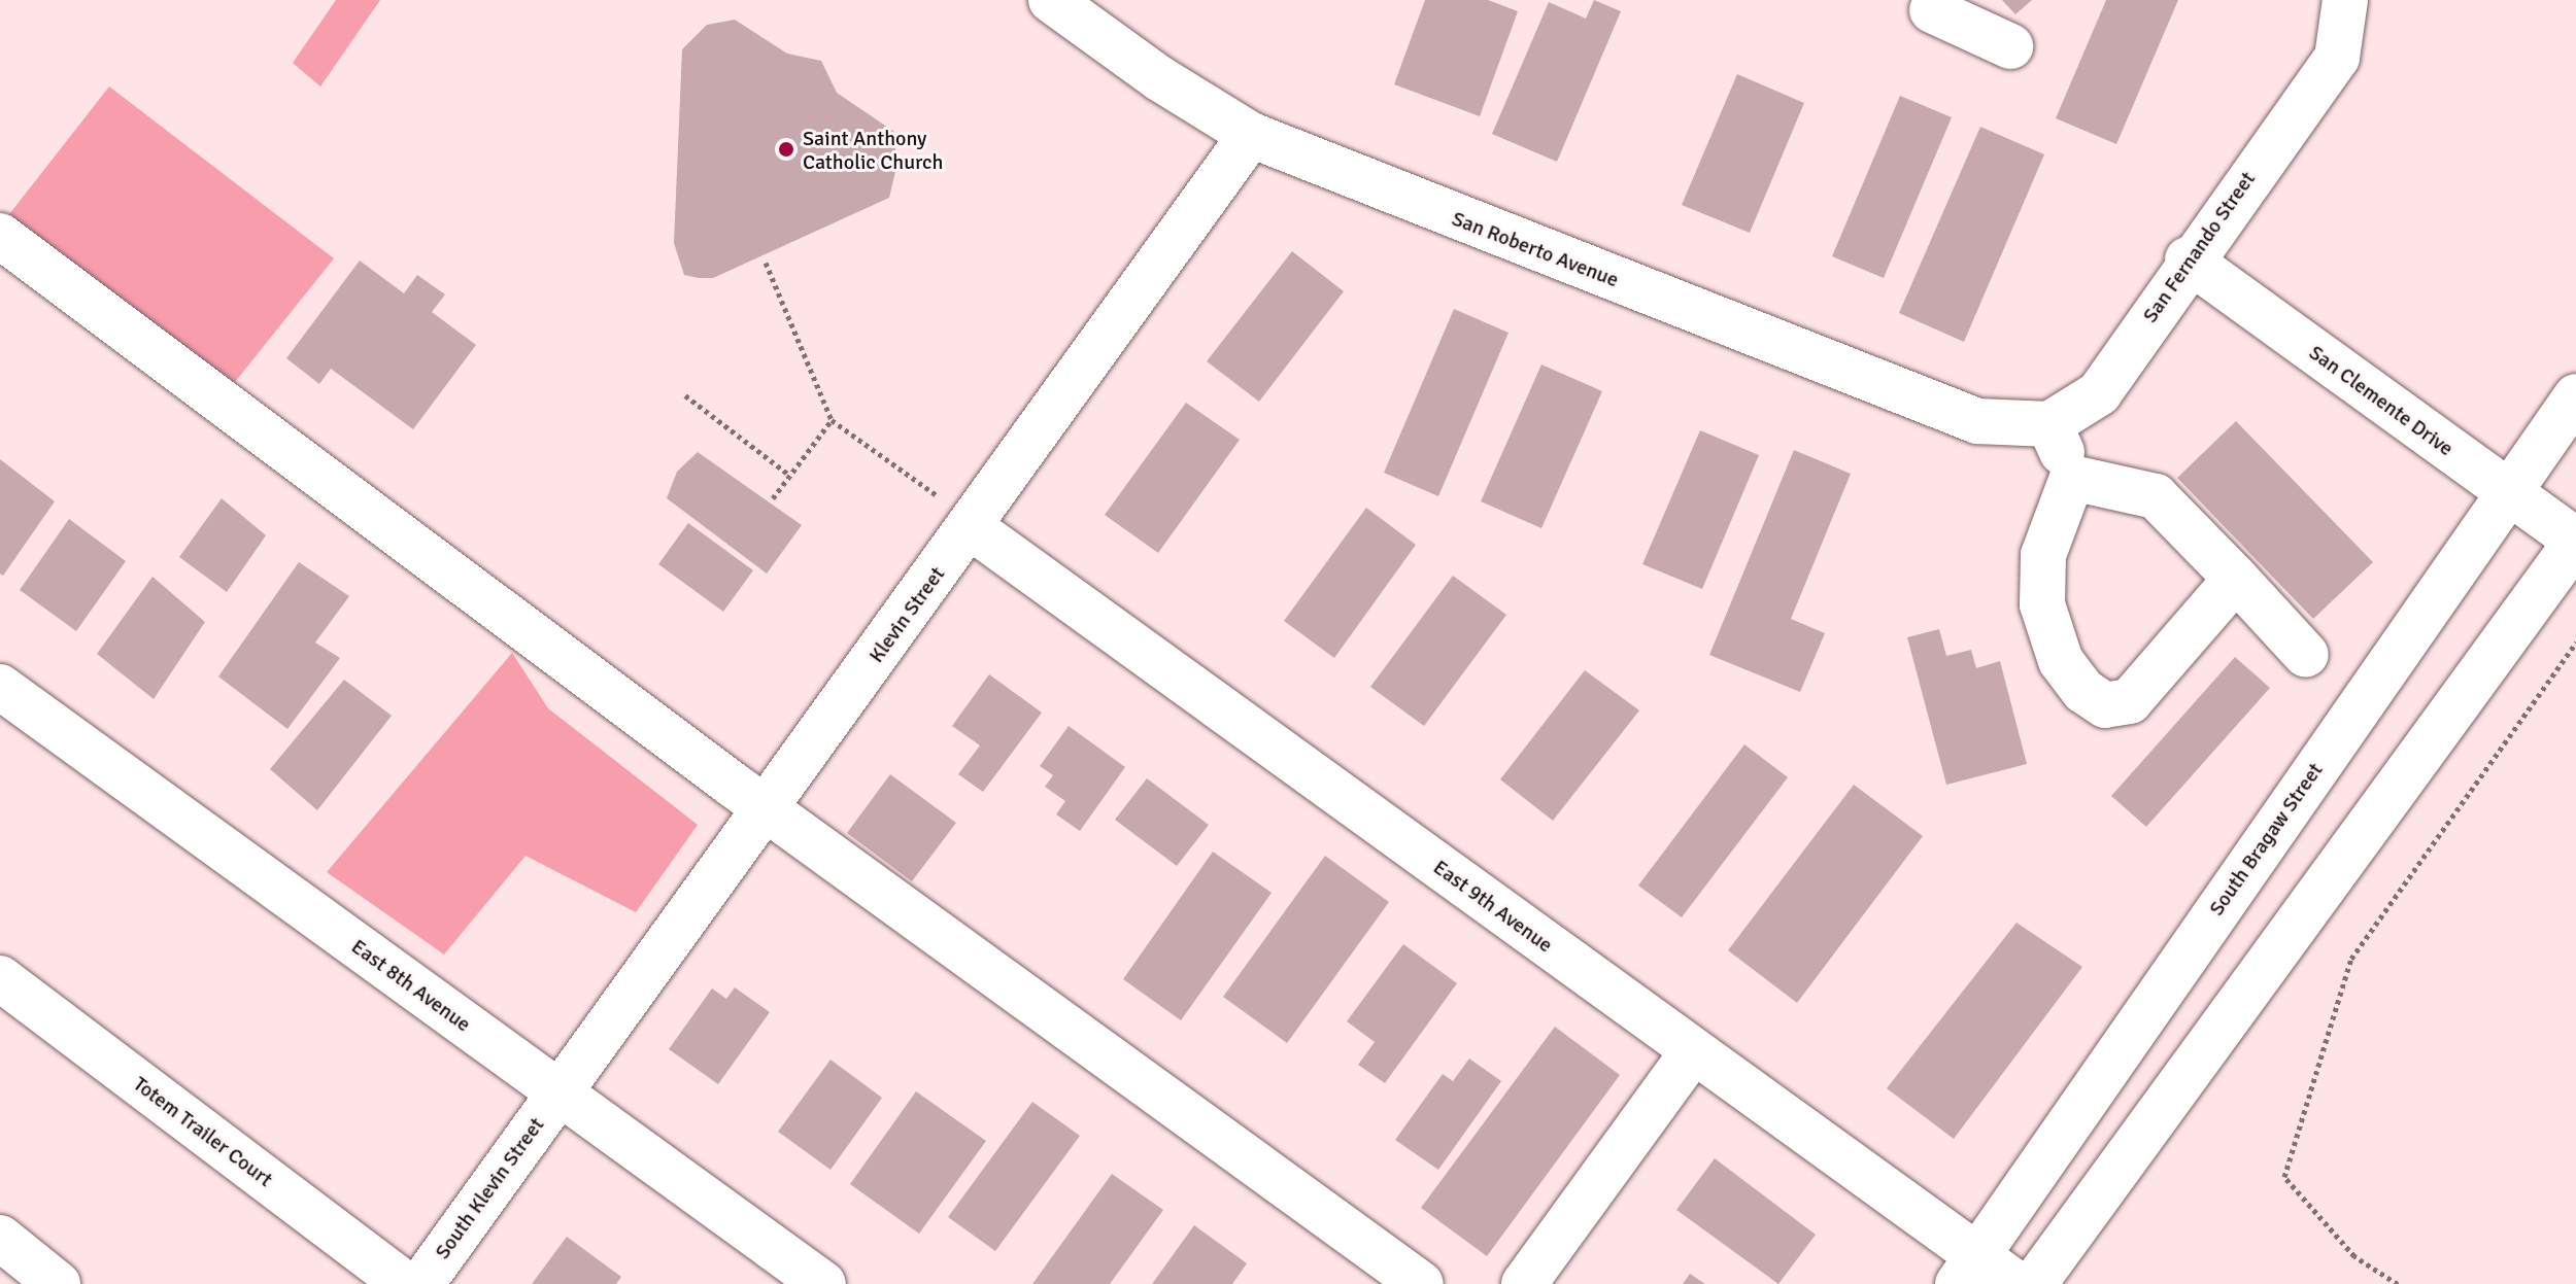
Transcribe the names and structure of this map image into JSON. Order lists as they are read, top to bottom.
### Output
{
  "streets": {
    "street": [
      "San Fernando Street",
      "San Roberto Avenue",
      "San Clemente Drive",
      "Klevin Street",
      "South Bragaw Street",
      "East 9th Avenue",
      "East 8th Avenue",
      "Totem Trailer Court",
      "South Klevin Street"
    ]
  },
  "crossings": [
    ["San Fernando Street", "San Roberto Avenue"],
    ["San Fernando Street", "San Clemente Drive"],
    ["San Roberto Avenue", "Klevin Street"],
    ["San Clemente Drive", "South Bragaw Street"],
    ["Klevin Street", "East 9th Avenue"],
    ["Klevin Street", "East 8th Avenue"],
    ["Klevin Street", "South Klevin Street"],
    ["South Bragaw Street", "East 9th Avenue"],
    ["East 8th Avenue", "South Klevin Street"]
  ],
  "places": ["Saint Anthony Catholic Church"]
}
